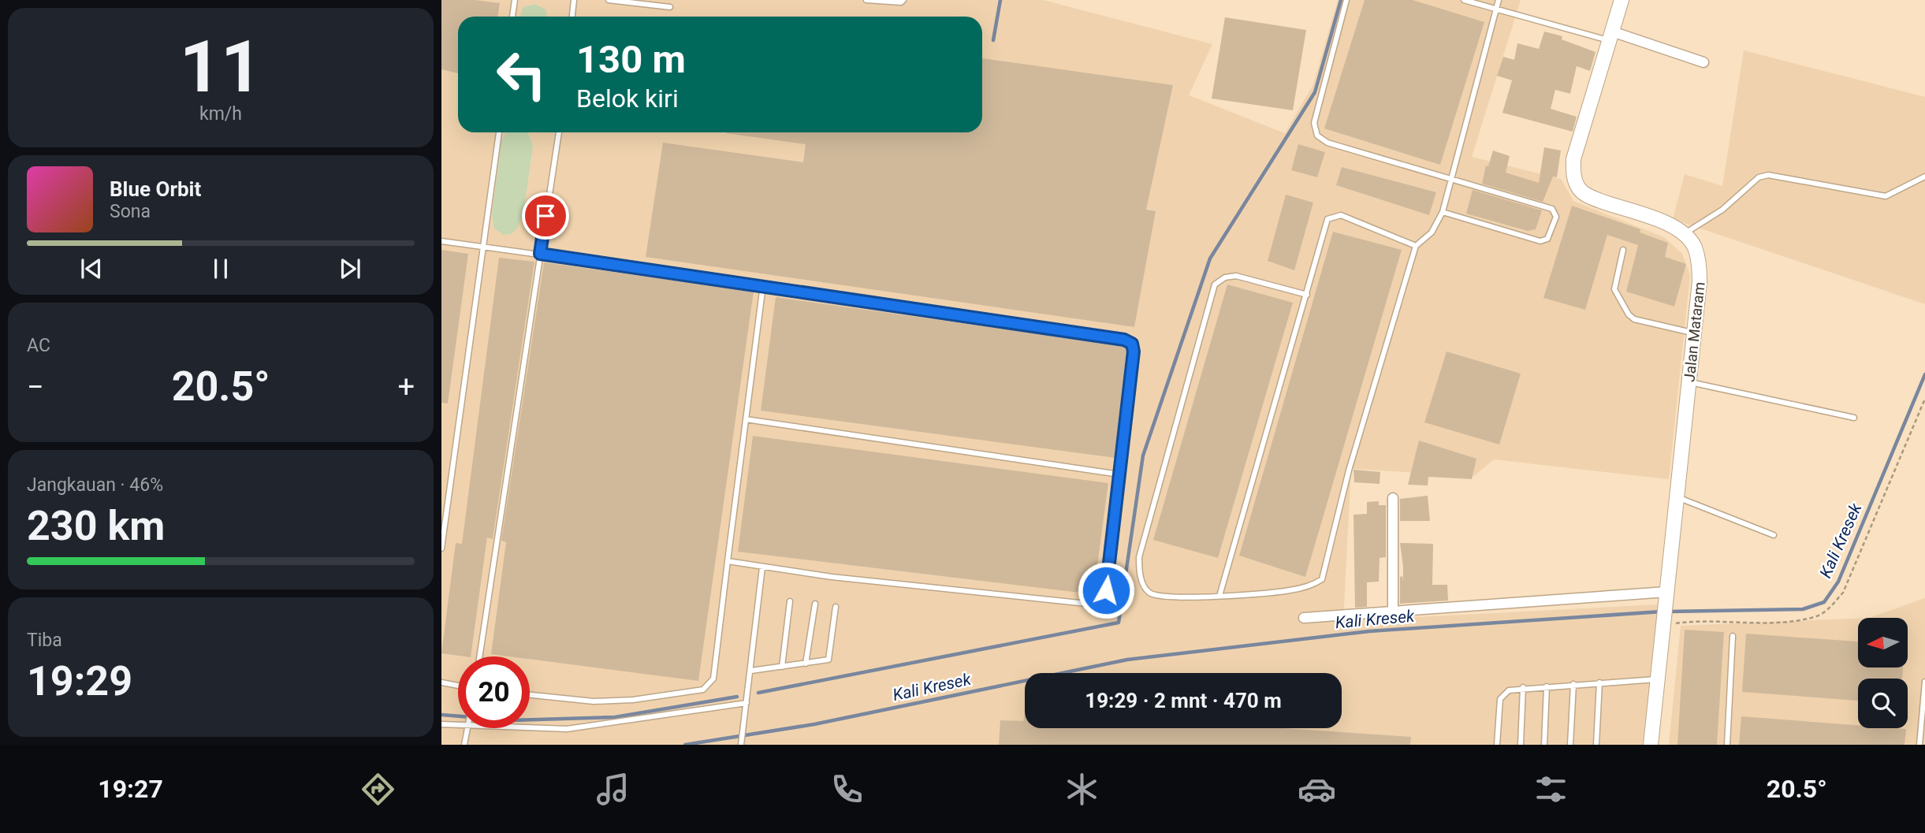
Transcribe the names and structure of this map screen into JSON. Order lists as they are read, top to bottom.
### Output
{
  "streets": {
    "main road": ["Jalan Mataram"]
  },
  "water": ["Kali Kresek"],
  "north": "left",
  "page": {
    "tile": [
      ["11", "km/h"],
      "AC",
      ["Jangkauan · 46%", "230 km"],
      ["Tiba", "19:29"]
    ],
    "turn": ["130 m", "Belok kiri"],
    "song": ["Blue Orbit", "Sona"],
    "heat": ["−", "20.5°", "+"],
    "limit": "20",
    "trip": "19:29 · 2 mnt · 470 m",
    "tabs": ["19:27", "20.5°"]
  }
}
